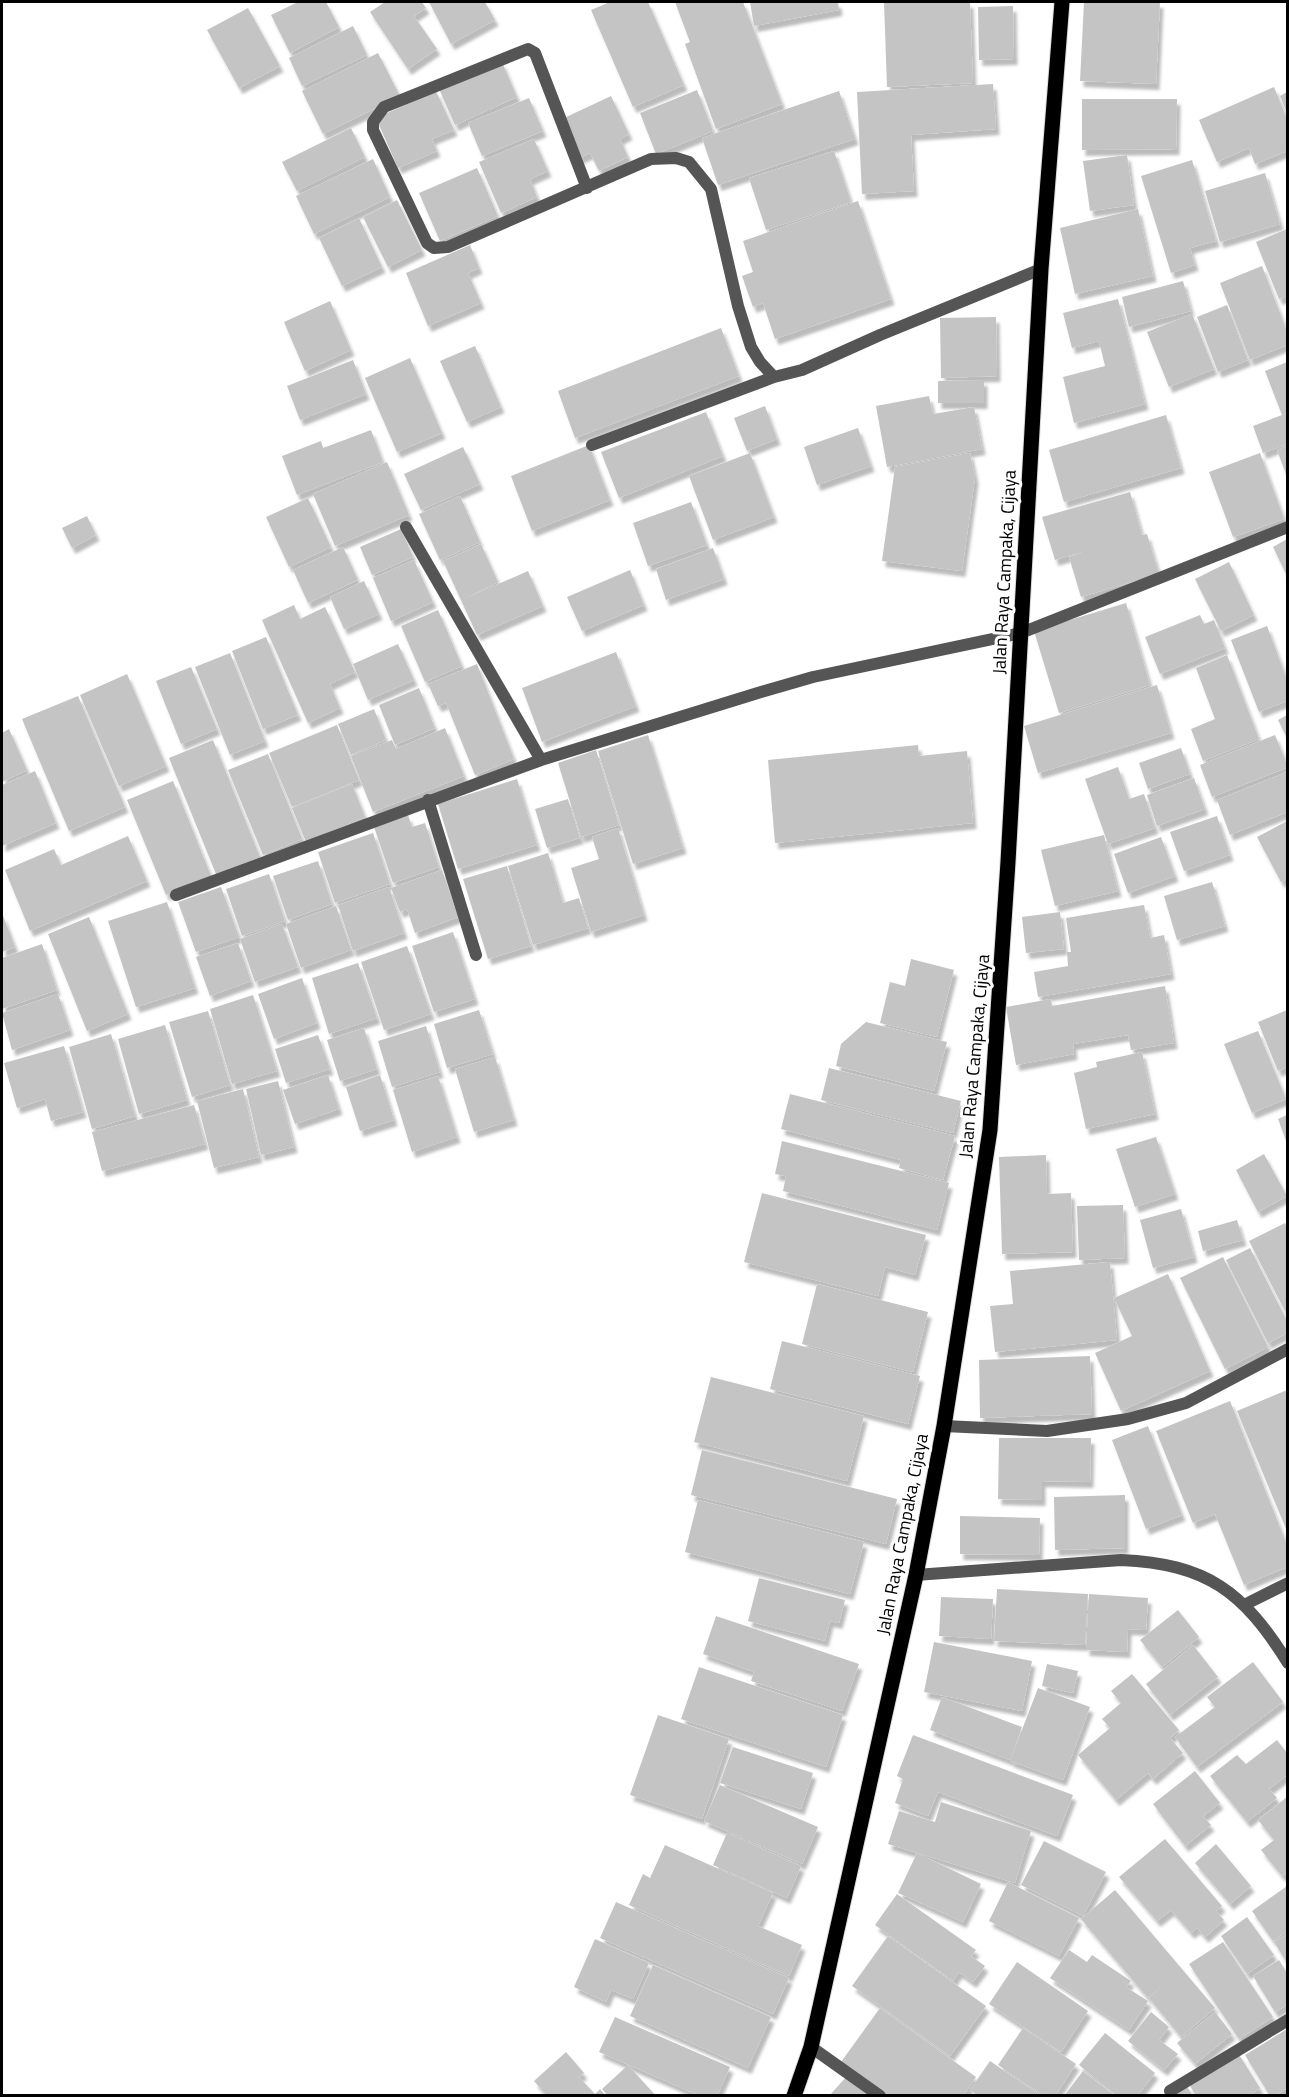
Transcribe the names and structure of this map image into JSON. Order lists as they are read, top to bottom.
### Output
{
  "streets": {
    "main road": ["Jalan Raya Campaka, Cijaya"]
  }
}
